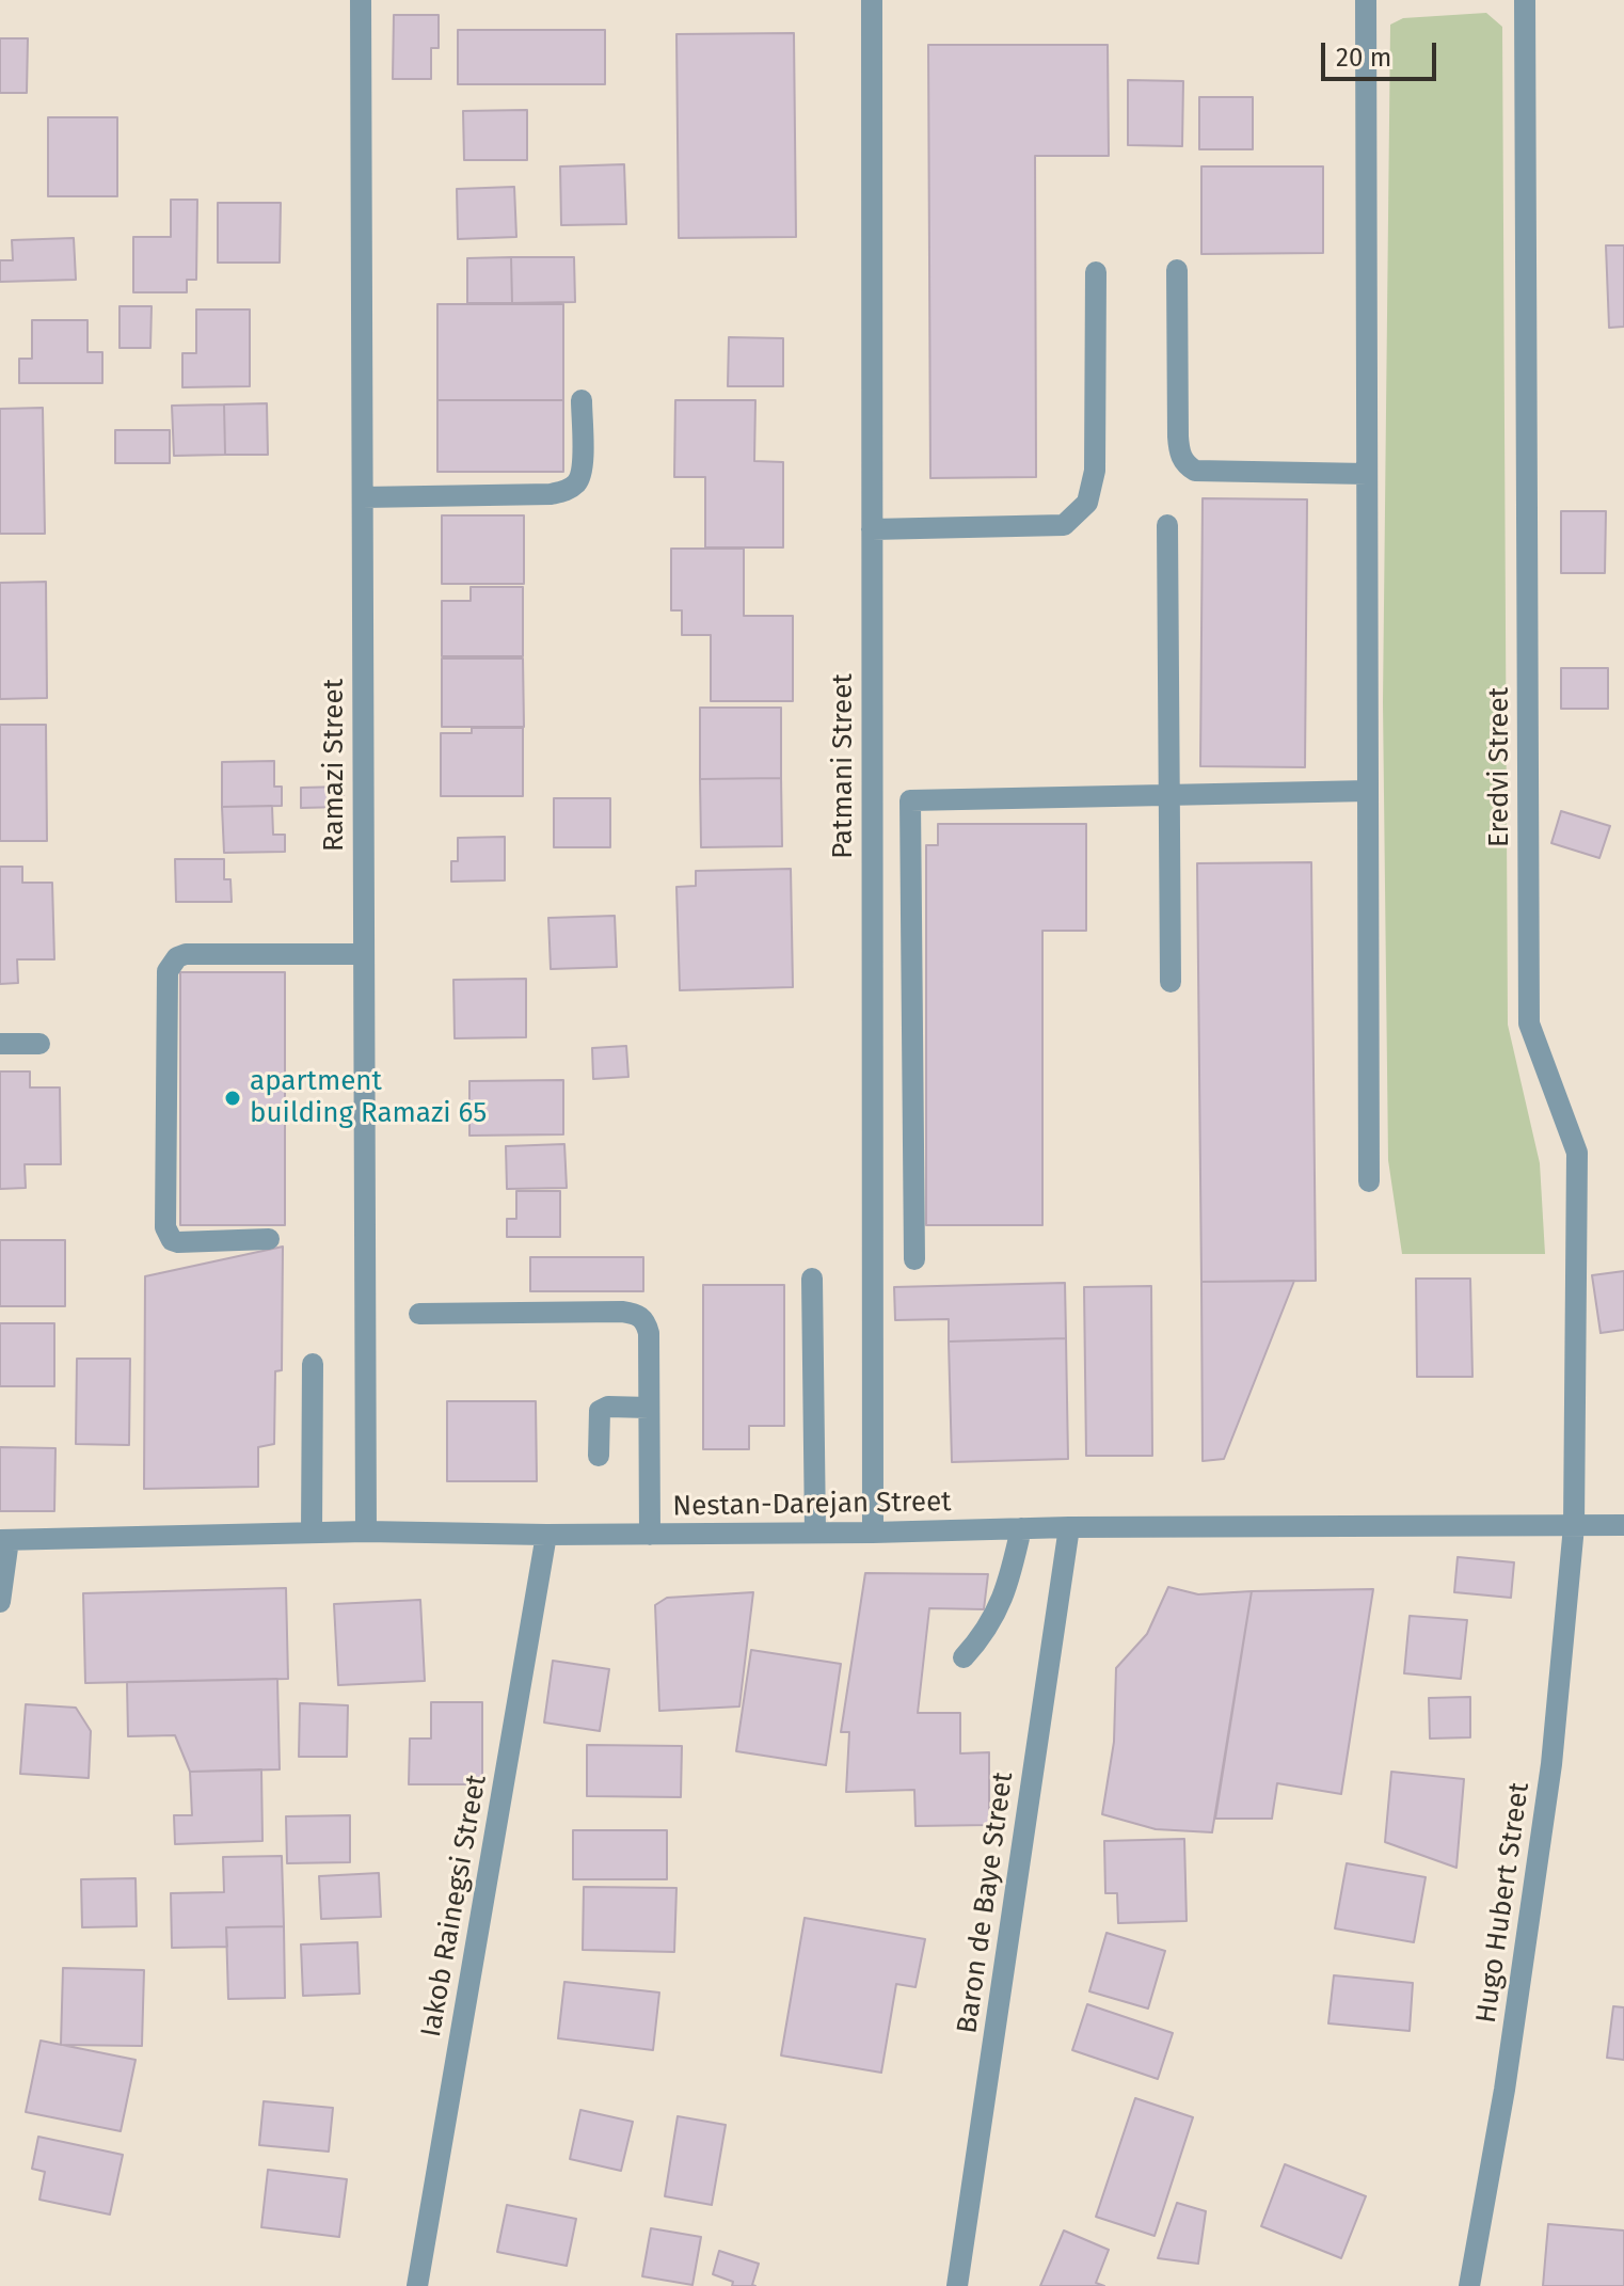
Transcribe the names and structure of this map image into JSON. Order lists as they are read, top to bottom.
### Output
{
  "streets": {
    "street": [
      "Ramazi Street",
      "Patmani Street",
      "Eredvi Street",
      "Nestan-Darejan Street",
      "Baron de Baye Street",
      "Hugo Hubert Street",
      "Iakob Rainegsi Street"
    ]
  },
  "crossings": [
    ["Ramazi Street", "Nestan-Darejan Street"],
    ["Patmani Street", "Nestan-Darejan Street"],
    ["Eredvi Street", "Nestan-Darejan Street"],
    ["Eredvi Street", "Hugo Hubert Street"],
    ["Nestan-Darejan Street", "Baron de Baye Street"],
    ["Nestan-Darejan Street", "Hugo Hubert Street"],
    ["Nestan-Darejan Street", "Iakob Rainegsi Street"]
  ],
  "places": ["apartment building Ramazi 65"],
  "scale_bar": "20 m"
}
